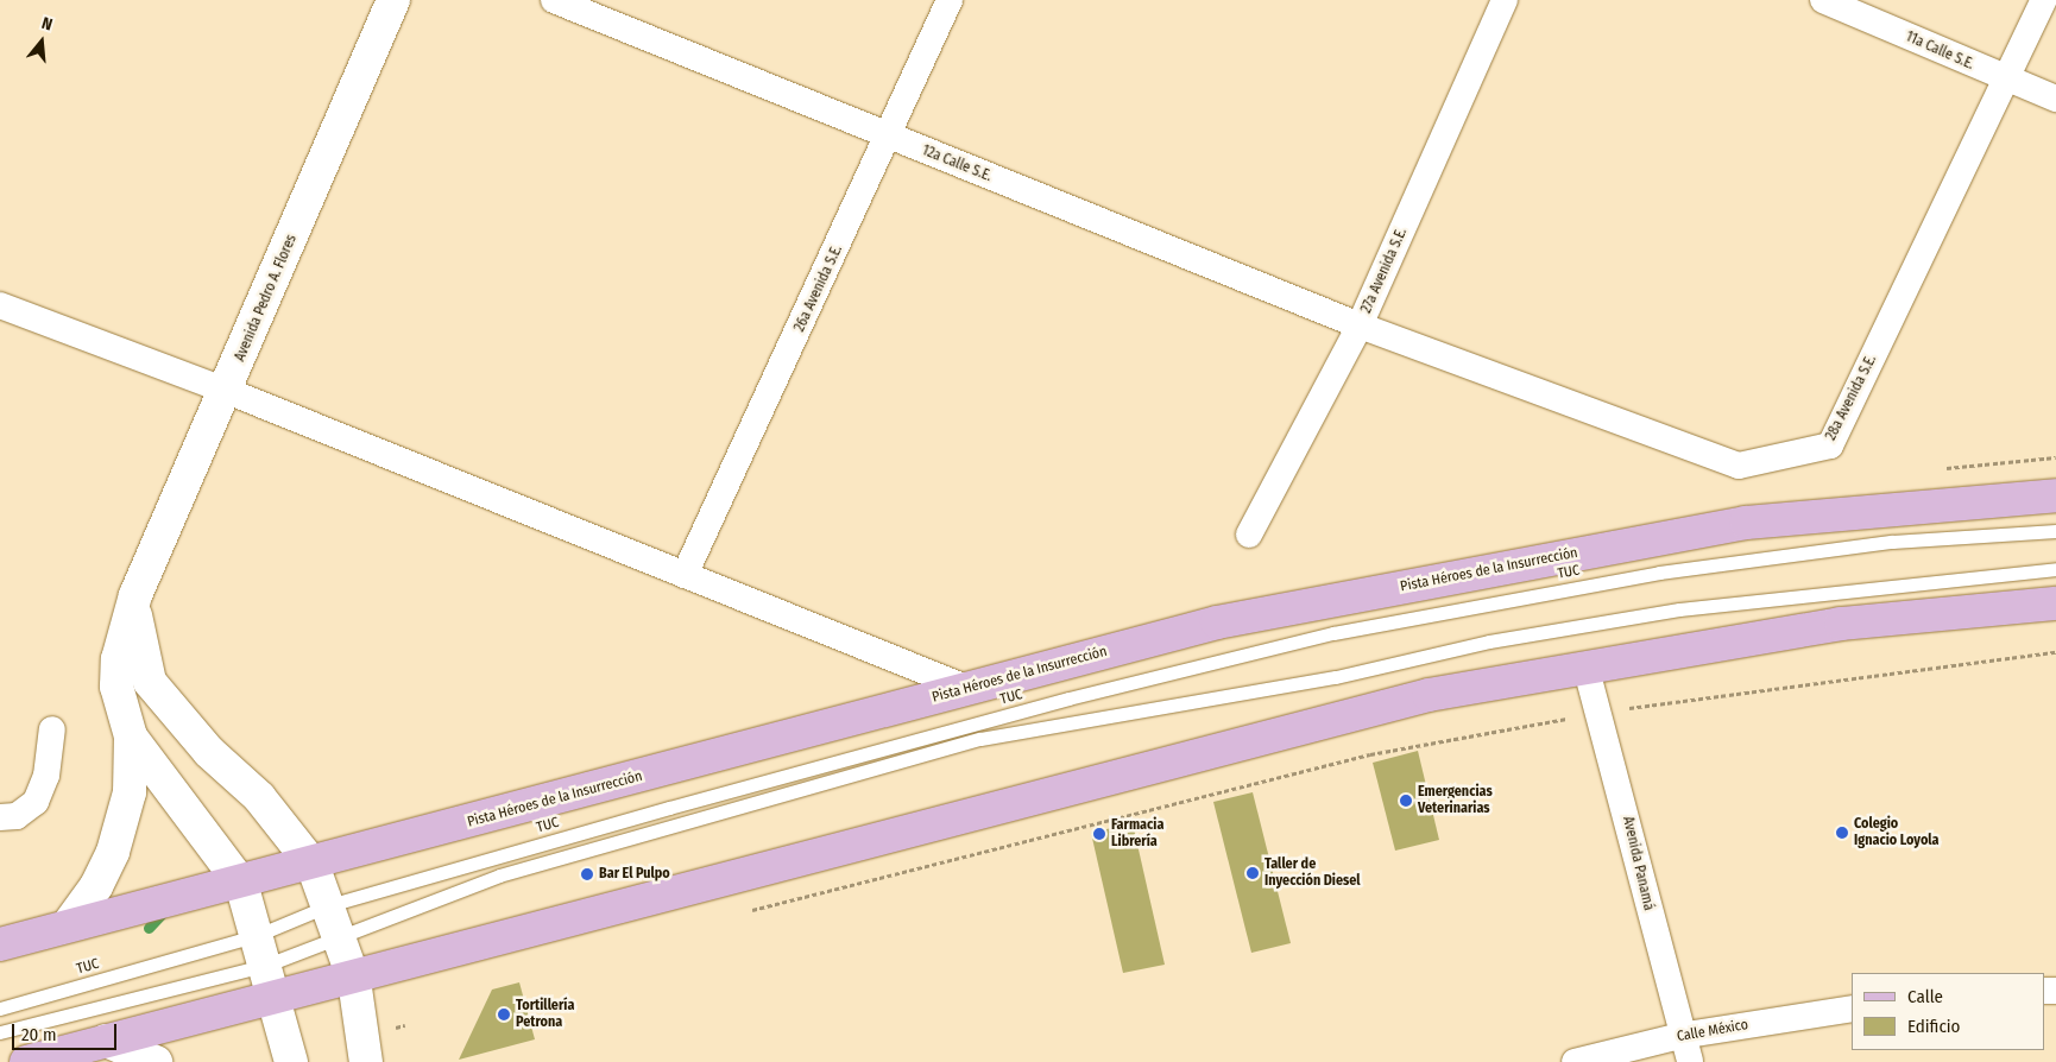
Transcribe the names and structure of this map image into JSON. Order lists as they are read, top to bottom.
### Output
{
  "streets": {
    "main road": ["Pista Héroes de la Insurrección"],
    "street": [
      "11a Calle S.E.",
      "12a Calle S.E.",
      "27a Avenida S.E.",
      "26a Avenida S.E.",
      "Avenida Pedro A. Flores",
      "28a Avenida S.E.",
      "Avenida Panamá",
      "Calle México"
    ],
    "lane": ["TUC"]
  },
  "crossings": [
    ["11a Calle S.E.", "28a Avenida S.E."],
    ["12a Calle S.E.", "27a Avenida S.E."],
    ["12a Calle S.E.", "26a Avenida S.E."],
    ["12a Calle S.E.", "28a Avenida S.E."],
    ["27a Avenida S.E.", "28a Avenida S.E."],
    ["Avenida Panamá", "Calle México"]
  ],
  "places": [
    "Emergencias Veterinarias",
    "Colegio Ignacio Loyola",
    "Farmacia Librería",
    "Taller de Inyección Diesel",
    "Bar El Pulpo",
    "Tortillería Petrona"
  ],
  "legend": ["Calle", "Edificio"],
  "scale_bar": "20 m",
  "north": "top"
}
